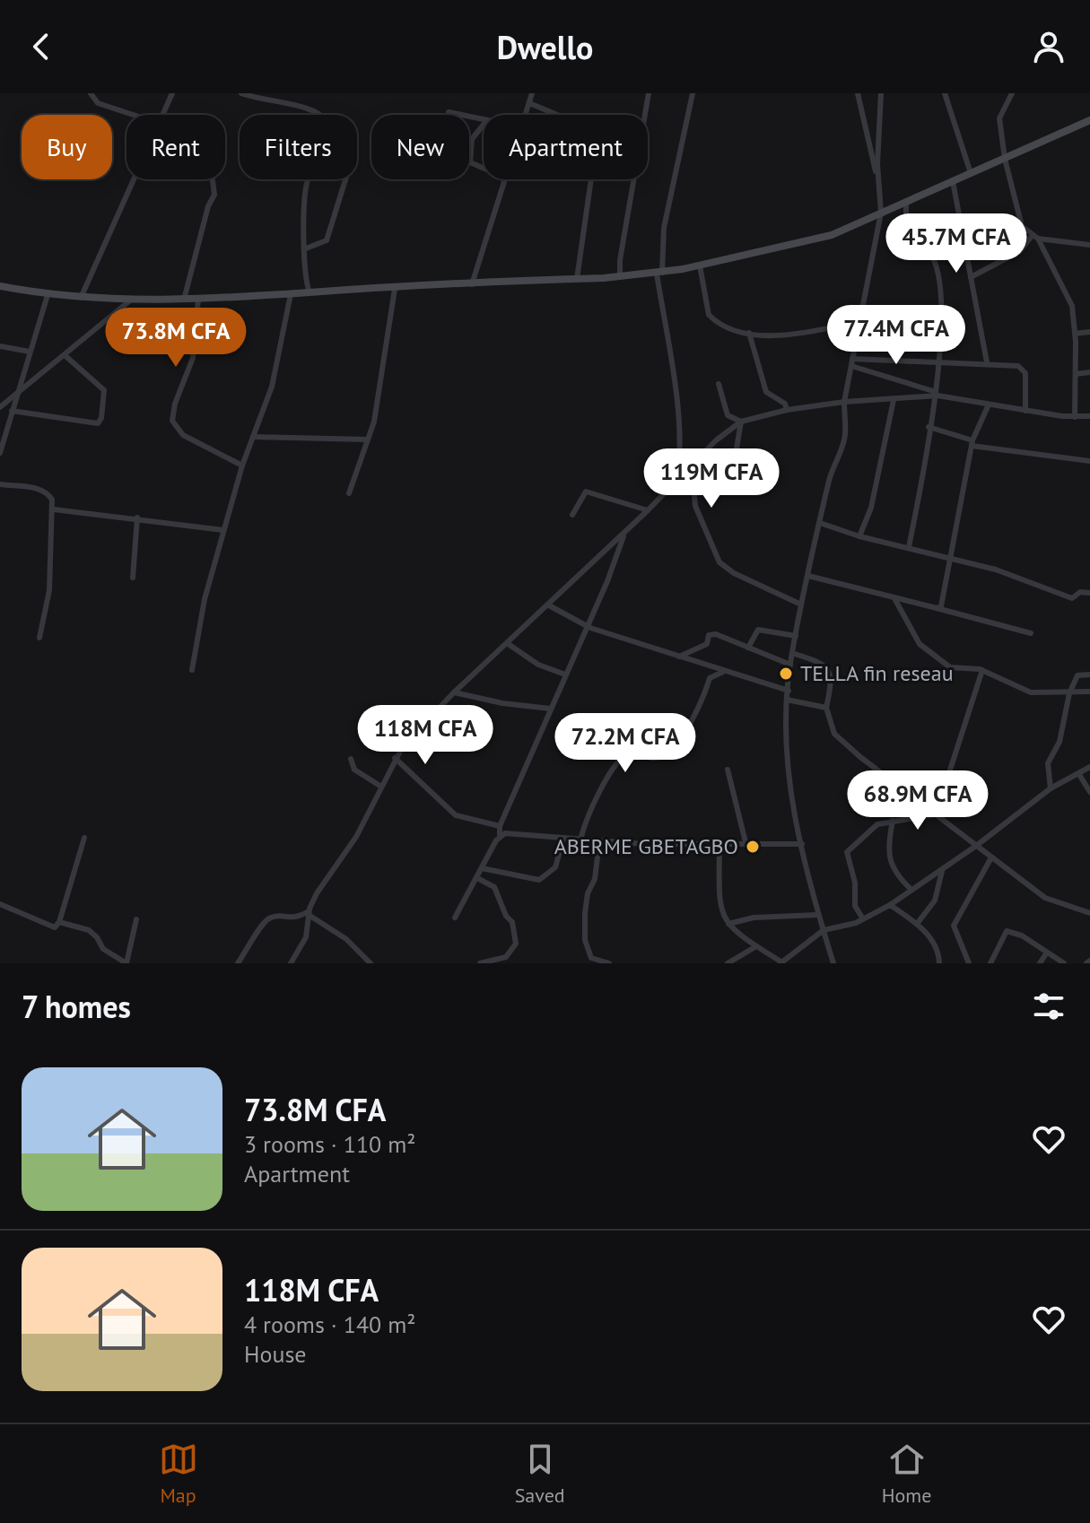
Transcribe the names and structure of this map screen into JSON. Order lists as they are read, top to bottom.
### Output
{
  "places": ["TELLA fin reseau", "ABERME GBETAGBO"],
  "page": {
    "header": "Dwello",
    "chip": [
      "Buy",
      "Rent",
      "Filters",
      "New",
      "Apartment"
    ],
    "price": [
      "45.7M CFA",
      "77.4M CFA",
      "73.8M CFA",
      "119M CFA",
      "118M CFA",
      "72.2M CFA",
      "68.9M CFA"
    ],
    "heading": "7 homes",
    "list": [
      {
        "name": "73.8M CFA",
        "note": "3 rooms · 110 m² · Apartment"
      },
      {
        "name": "118M CFA",
        "note": "4 rooms · 140 m² · House"
      }
    ],
    "tabs": ["Map", "Saved", "Home"]
  }
}
